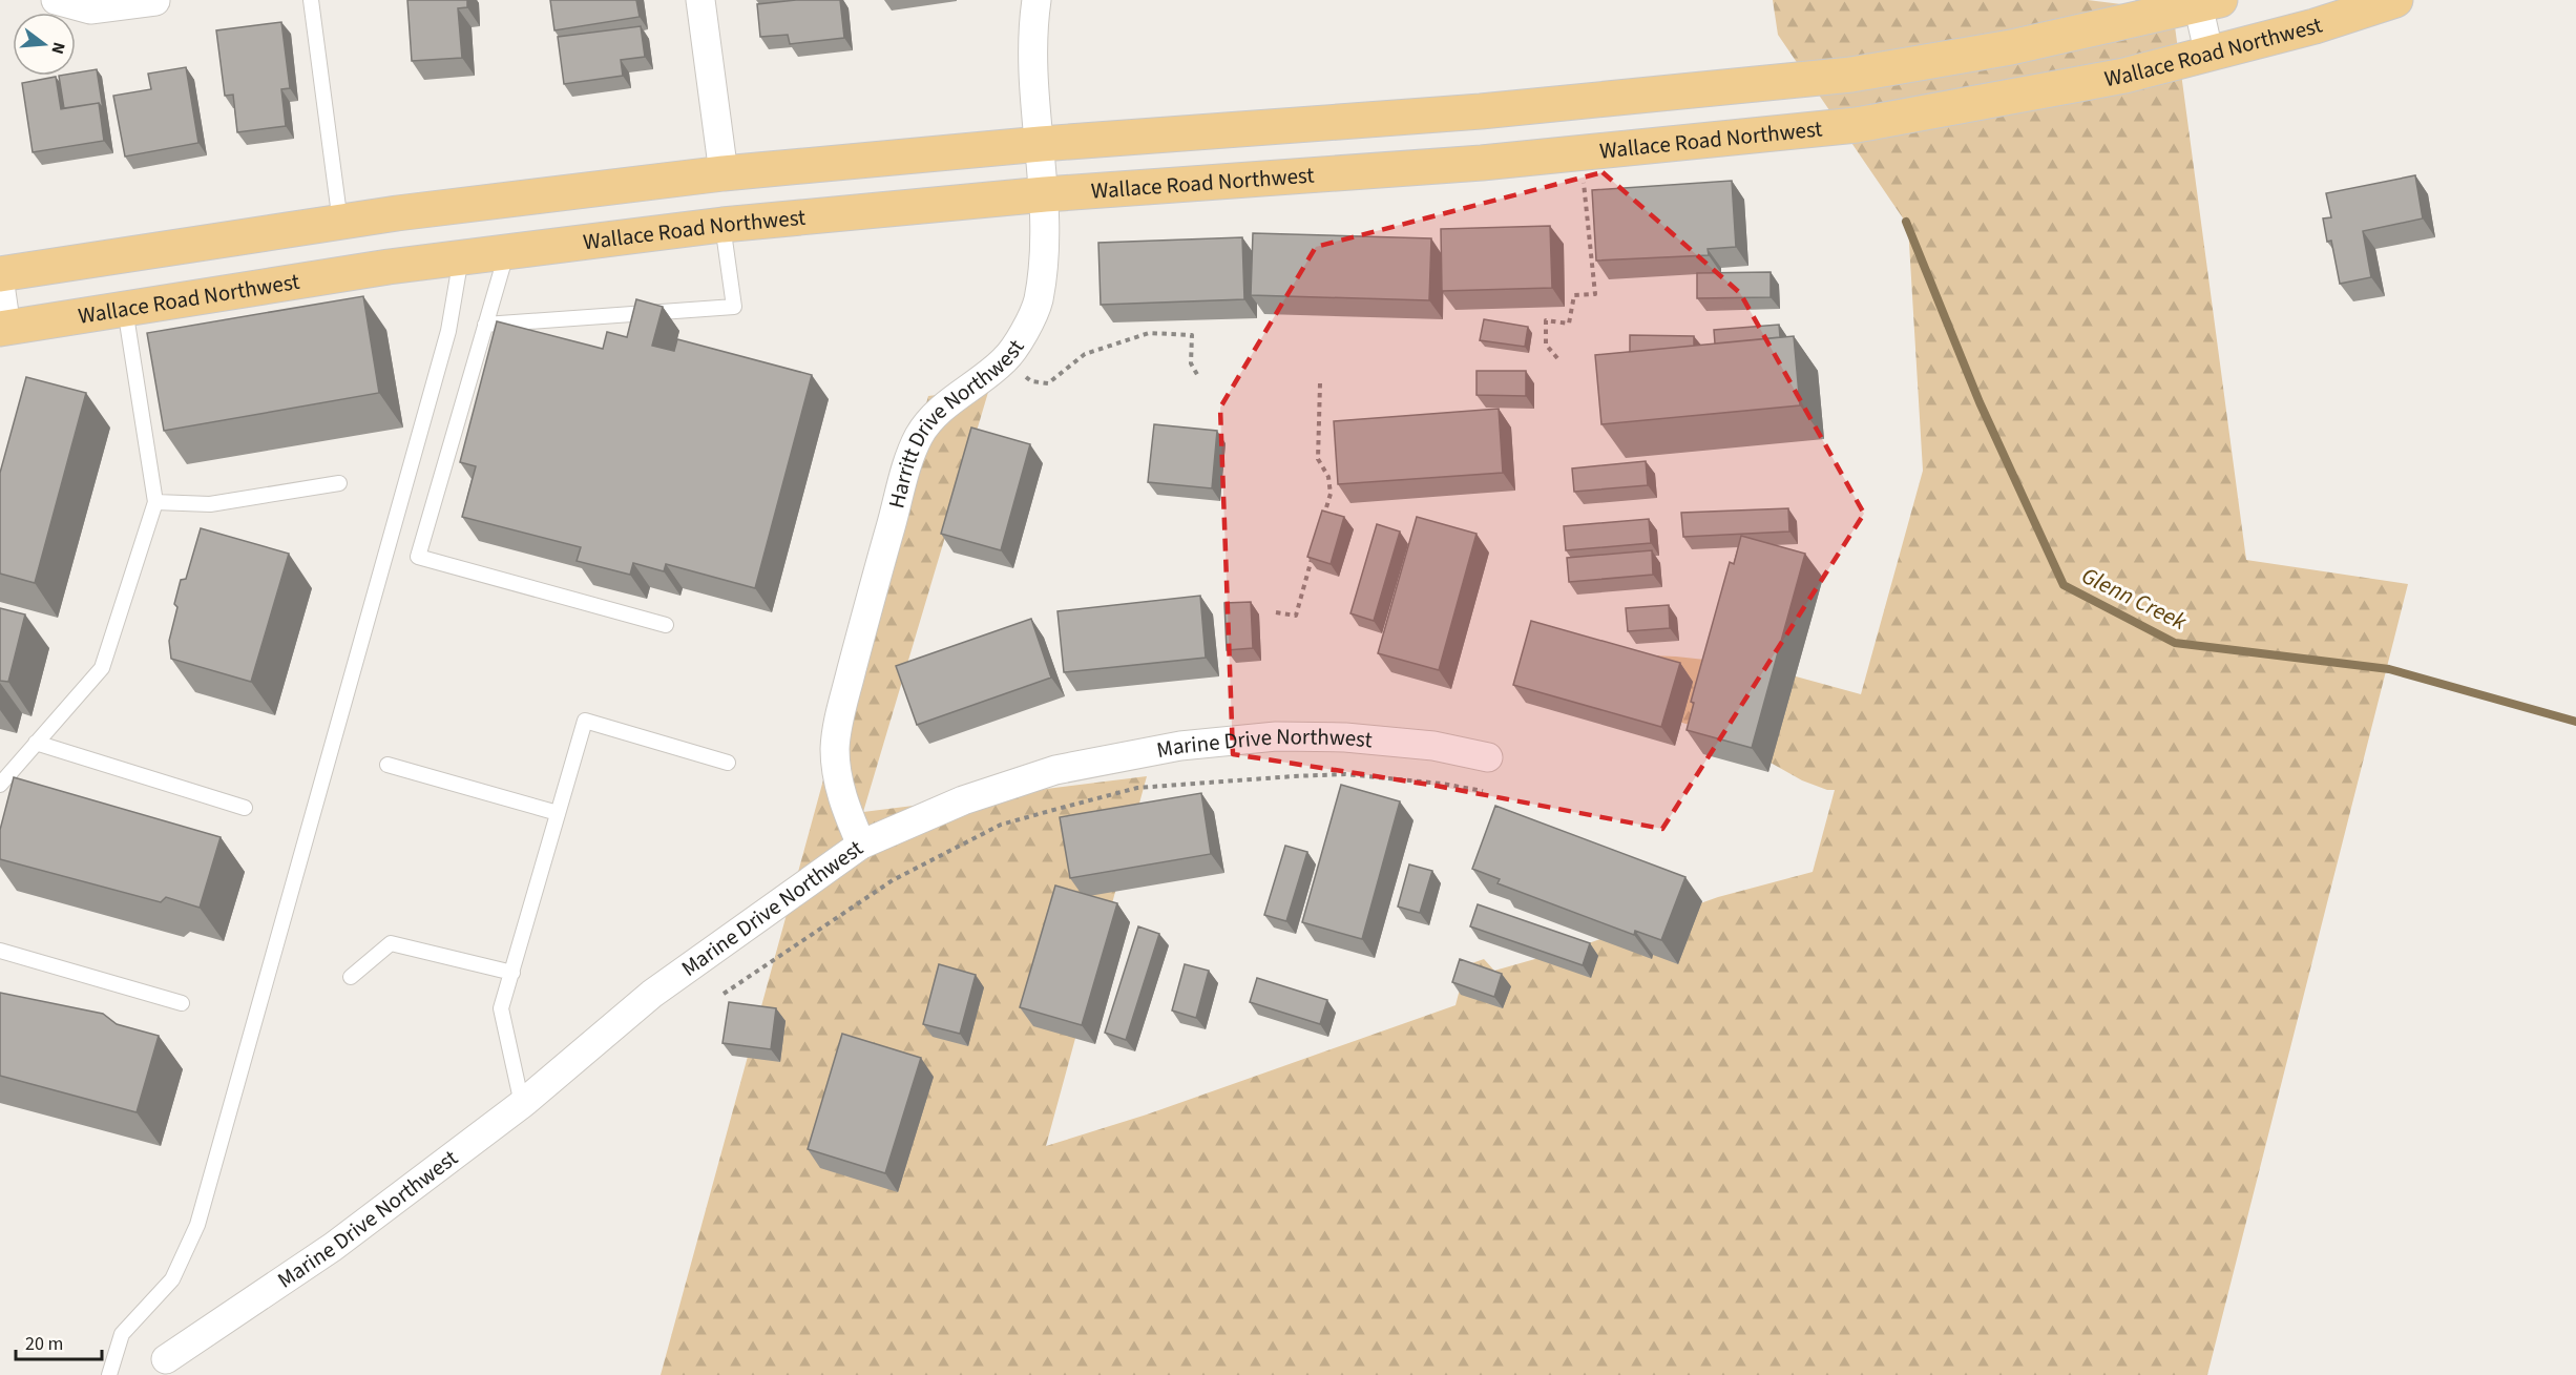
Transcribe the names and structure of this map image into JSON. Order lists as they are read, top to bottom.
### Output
{
  "streets": {
    "main road": ["Wallace Road Northwest"],
    "street": ["Harritt Drive Northwest", "Marine Drive Northwest"]
  },
  "crossings": [
    ["Wallace Road Northwest", "Harritt Drive Northwest"],
    ["Harritt Drive Northwest", "Marine Drive Northwest"]
  ],
  "water": ["Glenn Creek"],
  "scale_bar": "20 m",
  "north": "right"
}
